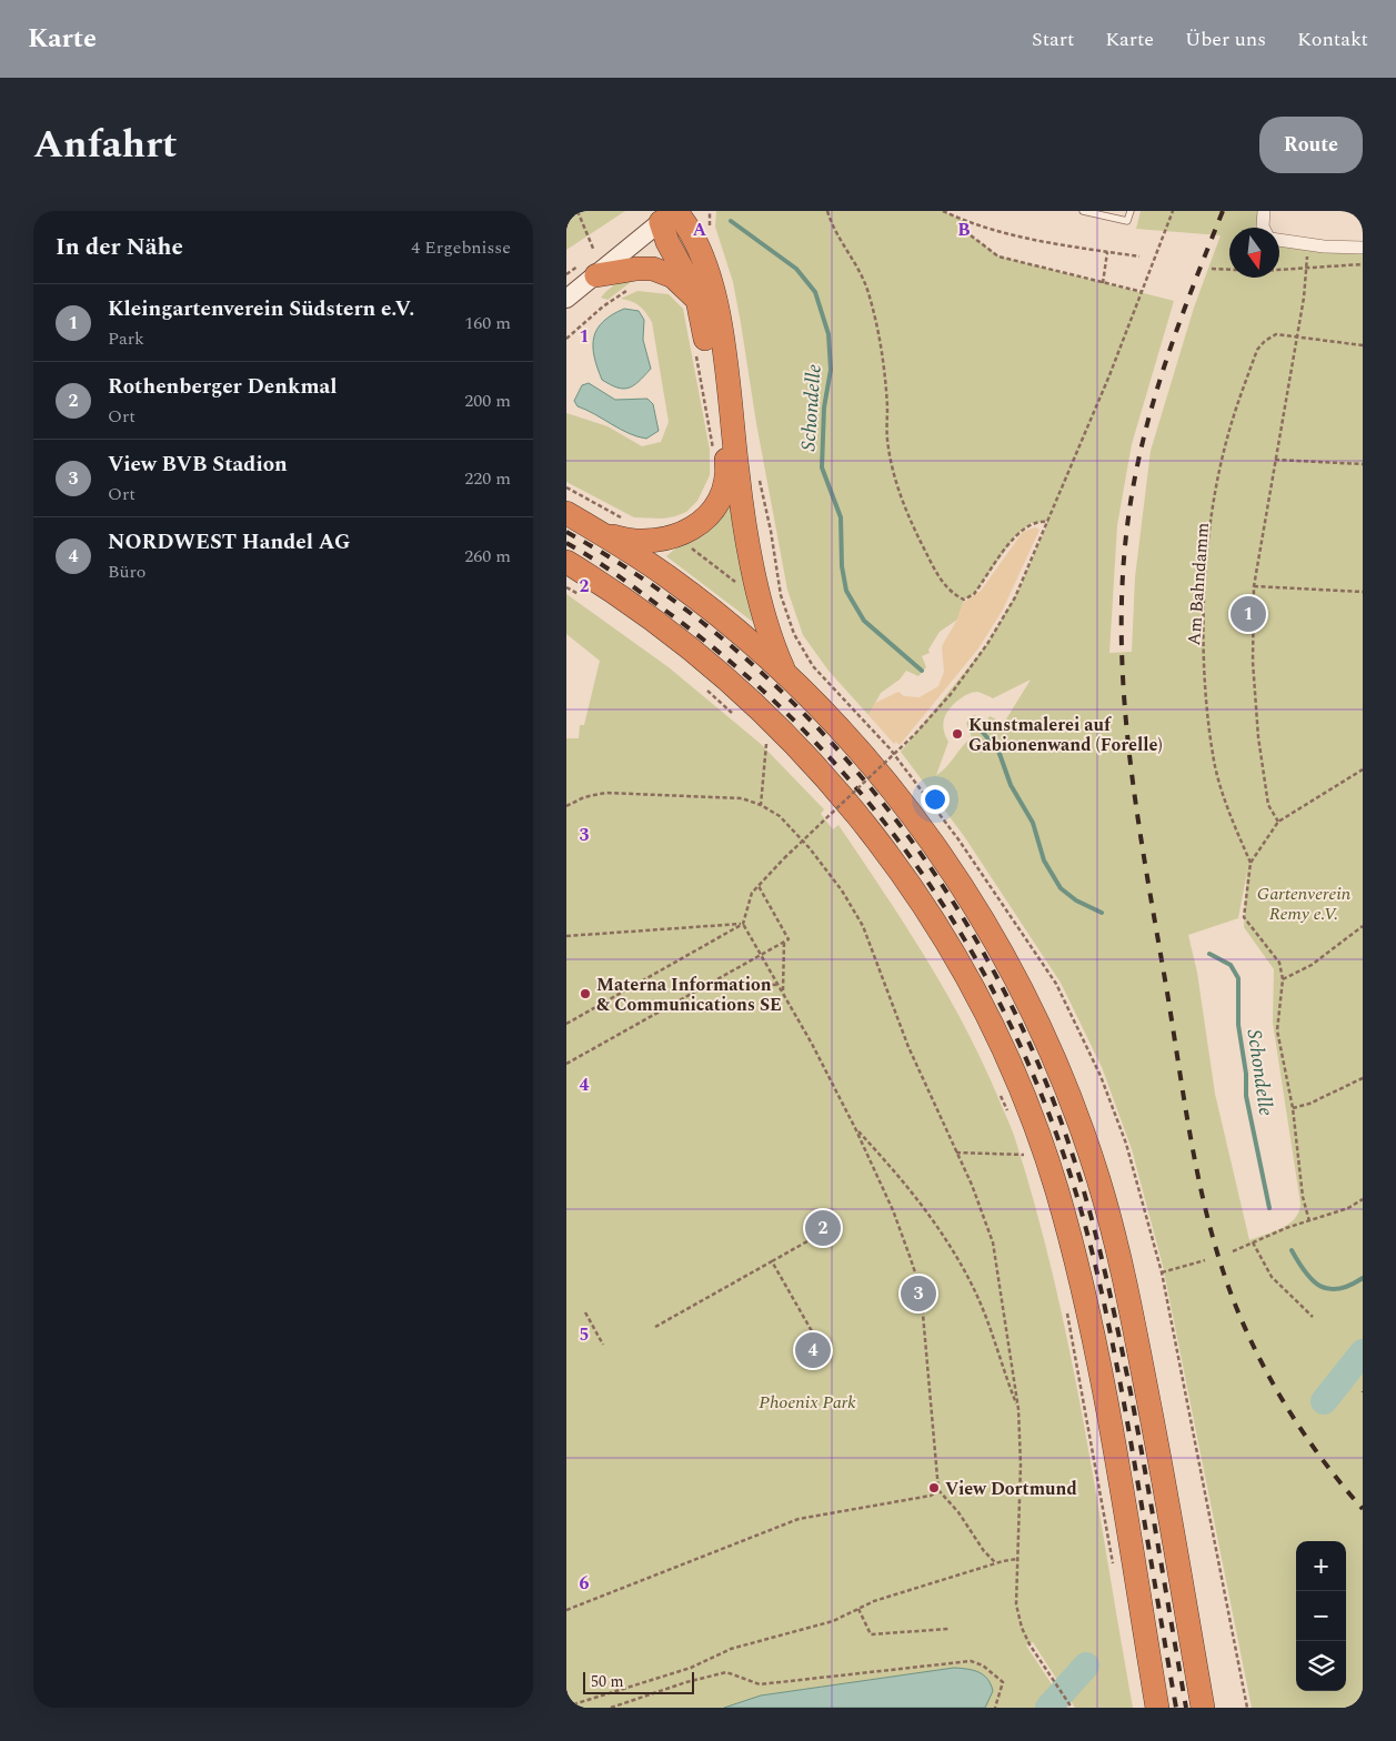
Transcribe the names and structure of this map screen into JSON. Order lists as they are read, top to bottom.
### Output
{
  "streets": {
    "path": ["Am Bahndamm"]
  },
  "water": ["Schondelle"],
  "parks": ["Gartenverein Remy e.V.", "Phoenix Park"],
  "places": ["Kunstmalerei auf Gabionenwand (Forelle)", "Materna Information & Communications SE", "View Dortmund"],
  "scale_bar": "50 m",
  "north": "bottom",
  "page": {
    "header": "Karte",
    "nav": [
      "Start",
      "Karte",
      "Über uns",
      "Kontakt"
    ],
    "title": "Anfahrt",
    "buttons": "Route",
    "heading": ["In der Nähe", "4 Ergebnisse"],
    "list": [
      {
        "mark": "1",
        "name": "Kleingartenverein Südstern e.V.",
        "note": "Park",
        "value": "160 m"
      },
      {
        "mark": "2",
        "name": "Rothenberger Denkmal",
        "note": "Ort",
        "value": "200 m"
      },
      {
        "mark": "3",
        "name": "View BVB Stadion",
        "note": "Ort",
        "value": "220 m"
      },
      {
        "mark": "4",
        "name": "NORDWEST Handel AG",
        "note": "Büro",
        "value": "260 m"
      }
    ],
    "pins": [
      "1",
      "2",
      "3",
      "4"
    ],
    "map_buttons": ["+", "−"],
    "scale": "50 m"
  },
  "grid": {
    "columns": ["A", "B"],
    "rows": [
      "1",
      "2",
      "3",
      "4",
      "5",
      "6"
    ]
  }
}
